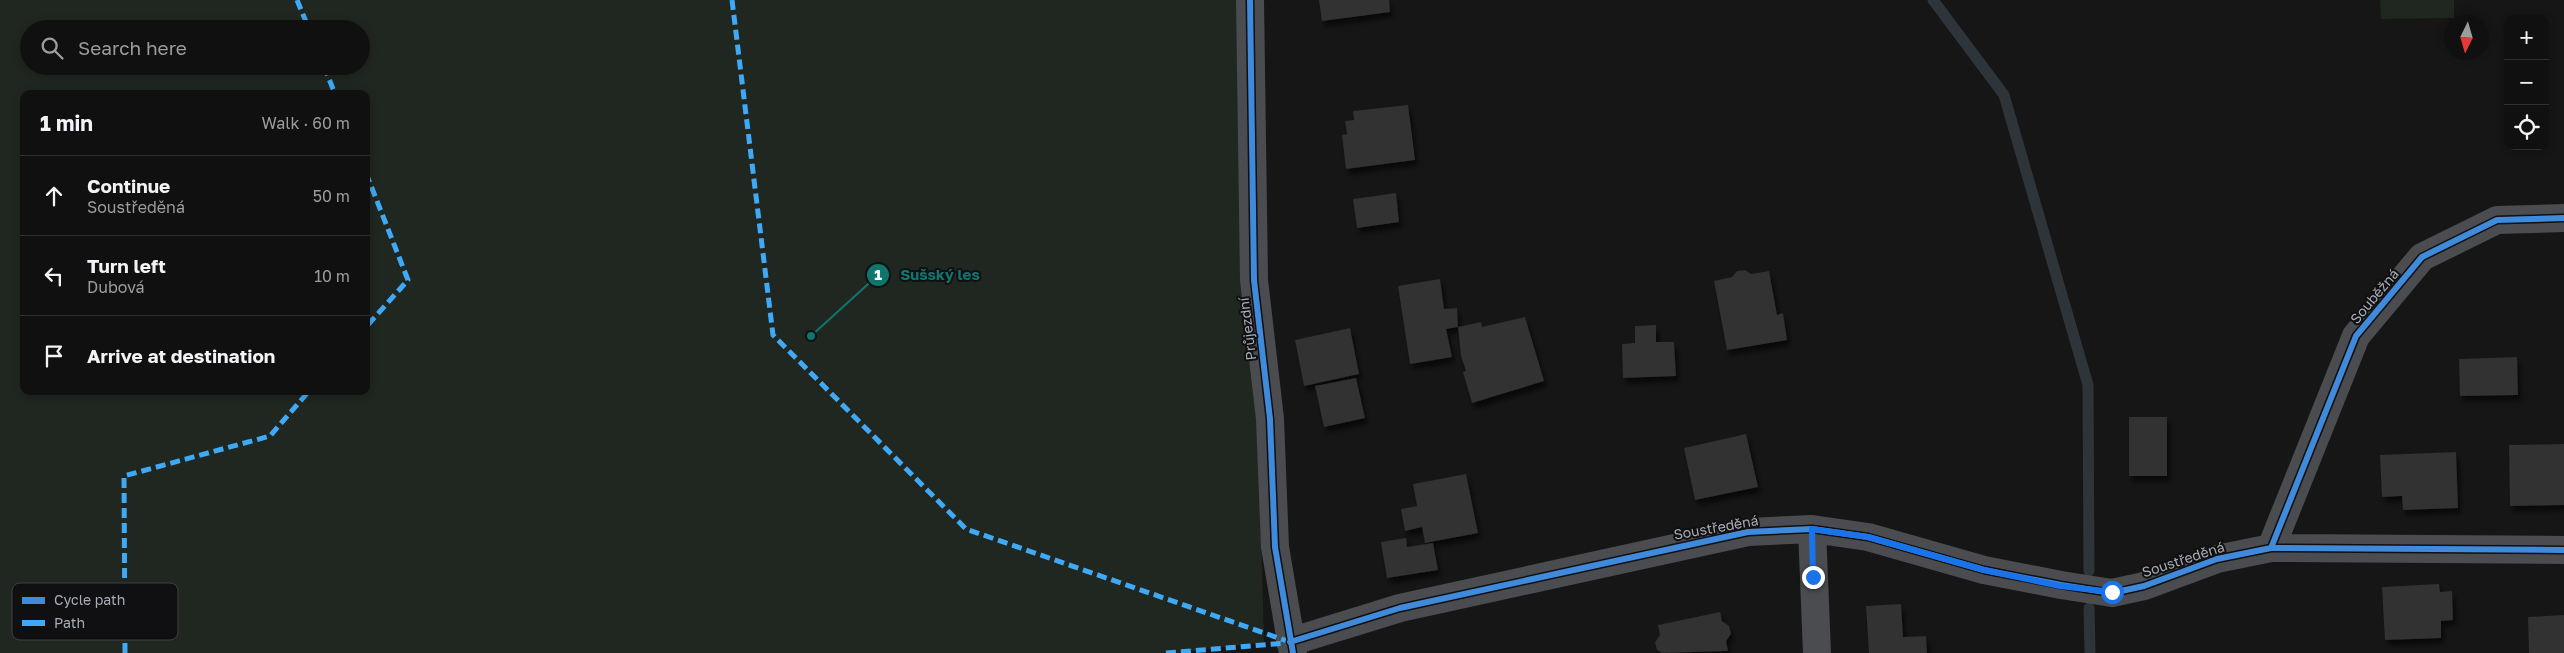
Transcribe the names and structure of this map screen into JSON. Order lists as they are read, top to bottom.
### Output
{
  "streets": {
    "street": ["Souběžná", "Průjezdní", "Soustředěná"]
  },
  "crossings": [
    ["Souběžná", "Soustředěná"],
    ["Průjezdní", "Soustředěná"]
  ],
  "places": ["Sušský les"],
  "legend": ["Cycle path", "Path"],
  "north": "bottom",
  "page": {
    "map_buttons": ["+", "−"],
    "search": "Search here",
    "heading": ["1 min", "Walk · 60 m"],
    "list": [
      ["Continue", "Soustředěná", "50 m"],
      ["Turn left", "Dubová", "10 m"],
      "Arrive at destination"
    ]
  }
}
